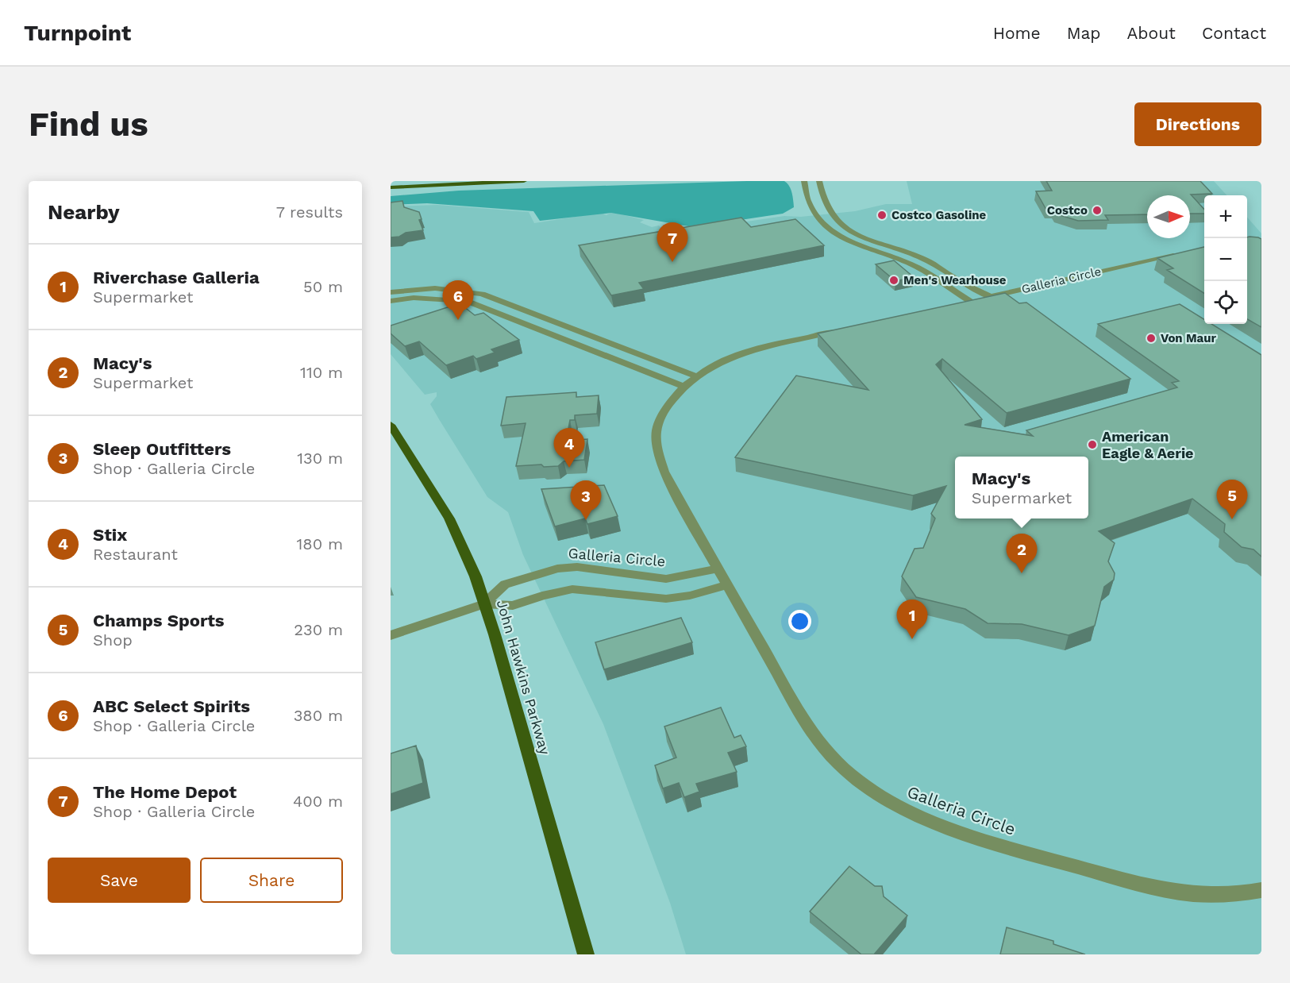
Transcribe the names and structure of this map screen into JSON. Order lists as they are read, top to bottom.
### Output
{
  "streets": {
    "main road": ["John Hawkins Parkway"],
    "street": ["Galleria Circle"]
  },
  "crossings": [
    ["Galleria Circle", "John Hawkins Parkway"]
  ],
  "places": [
    "Costco",
    "Costco Gasoline",
    "Men's Wearhouse",
    "Von Maur",
    "American Eagle & Aerie"
  ],
  "north": "right",
  "page": {
    "header": "Turnpoint",
    "nav": [
      "Home",
      "Map",
      "About",
      "Contact"
    ],
    "buttons": [
      "Directions",
      ["Save", "Share"]
    ],
    "title": "Find us",
    "heading": ["Nearby", "7 results"],
    "map_buttons": ["+", "−"],
    "pins": [
      "7",
      "6",
      "4",
      "5",
      "3",
      "2",
      "1"
    ],
    "list": [
      {
        "mark": "1",
        "name": "Riverchase Galleria",
        "note": "Supermarket",
        "value": "50 m"
      },
      {
        "mark": "2",
        "name": "Macy's",
        "note": "Supermarket",
        "value": "110 m"
      },
      {
        "mark": "3",
        "name": "Sleep Outfitters",
        "note": "Shop · Galleria Circle",
        "value": "130 m"
      },
      {
        "mark": "4",
        "name": "Stix",
        "note": "Restaurant",
        "value": "180 m"
      },
      {
        "mark": "5",
        "name": "Champs Sports",
        "note": "Shop",
        "value": "230 m"
      },
      {
        "mark": "6",
        "name": "ABC Select Spirits",
        "note": "Shop · Galleria Circle",
        "value": "380 m"
      },
      {
        "mark": "7",
        "name": "The Home Depot",
        "note": "Shop · Galleria Circle",
        "value": "400 m"
      }
    ],
    "popup": ["Macy's", "Supermarket"]
  }
}
